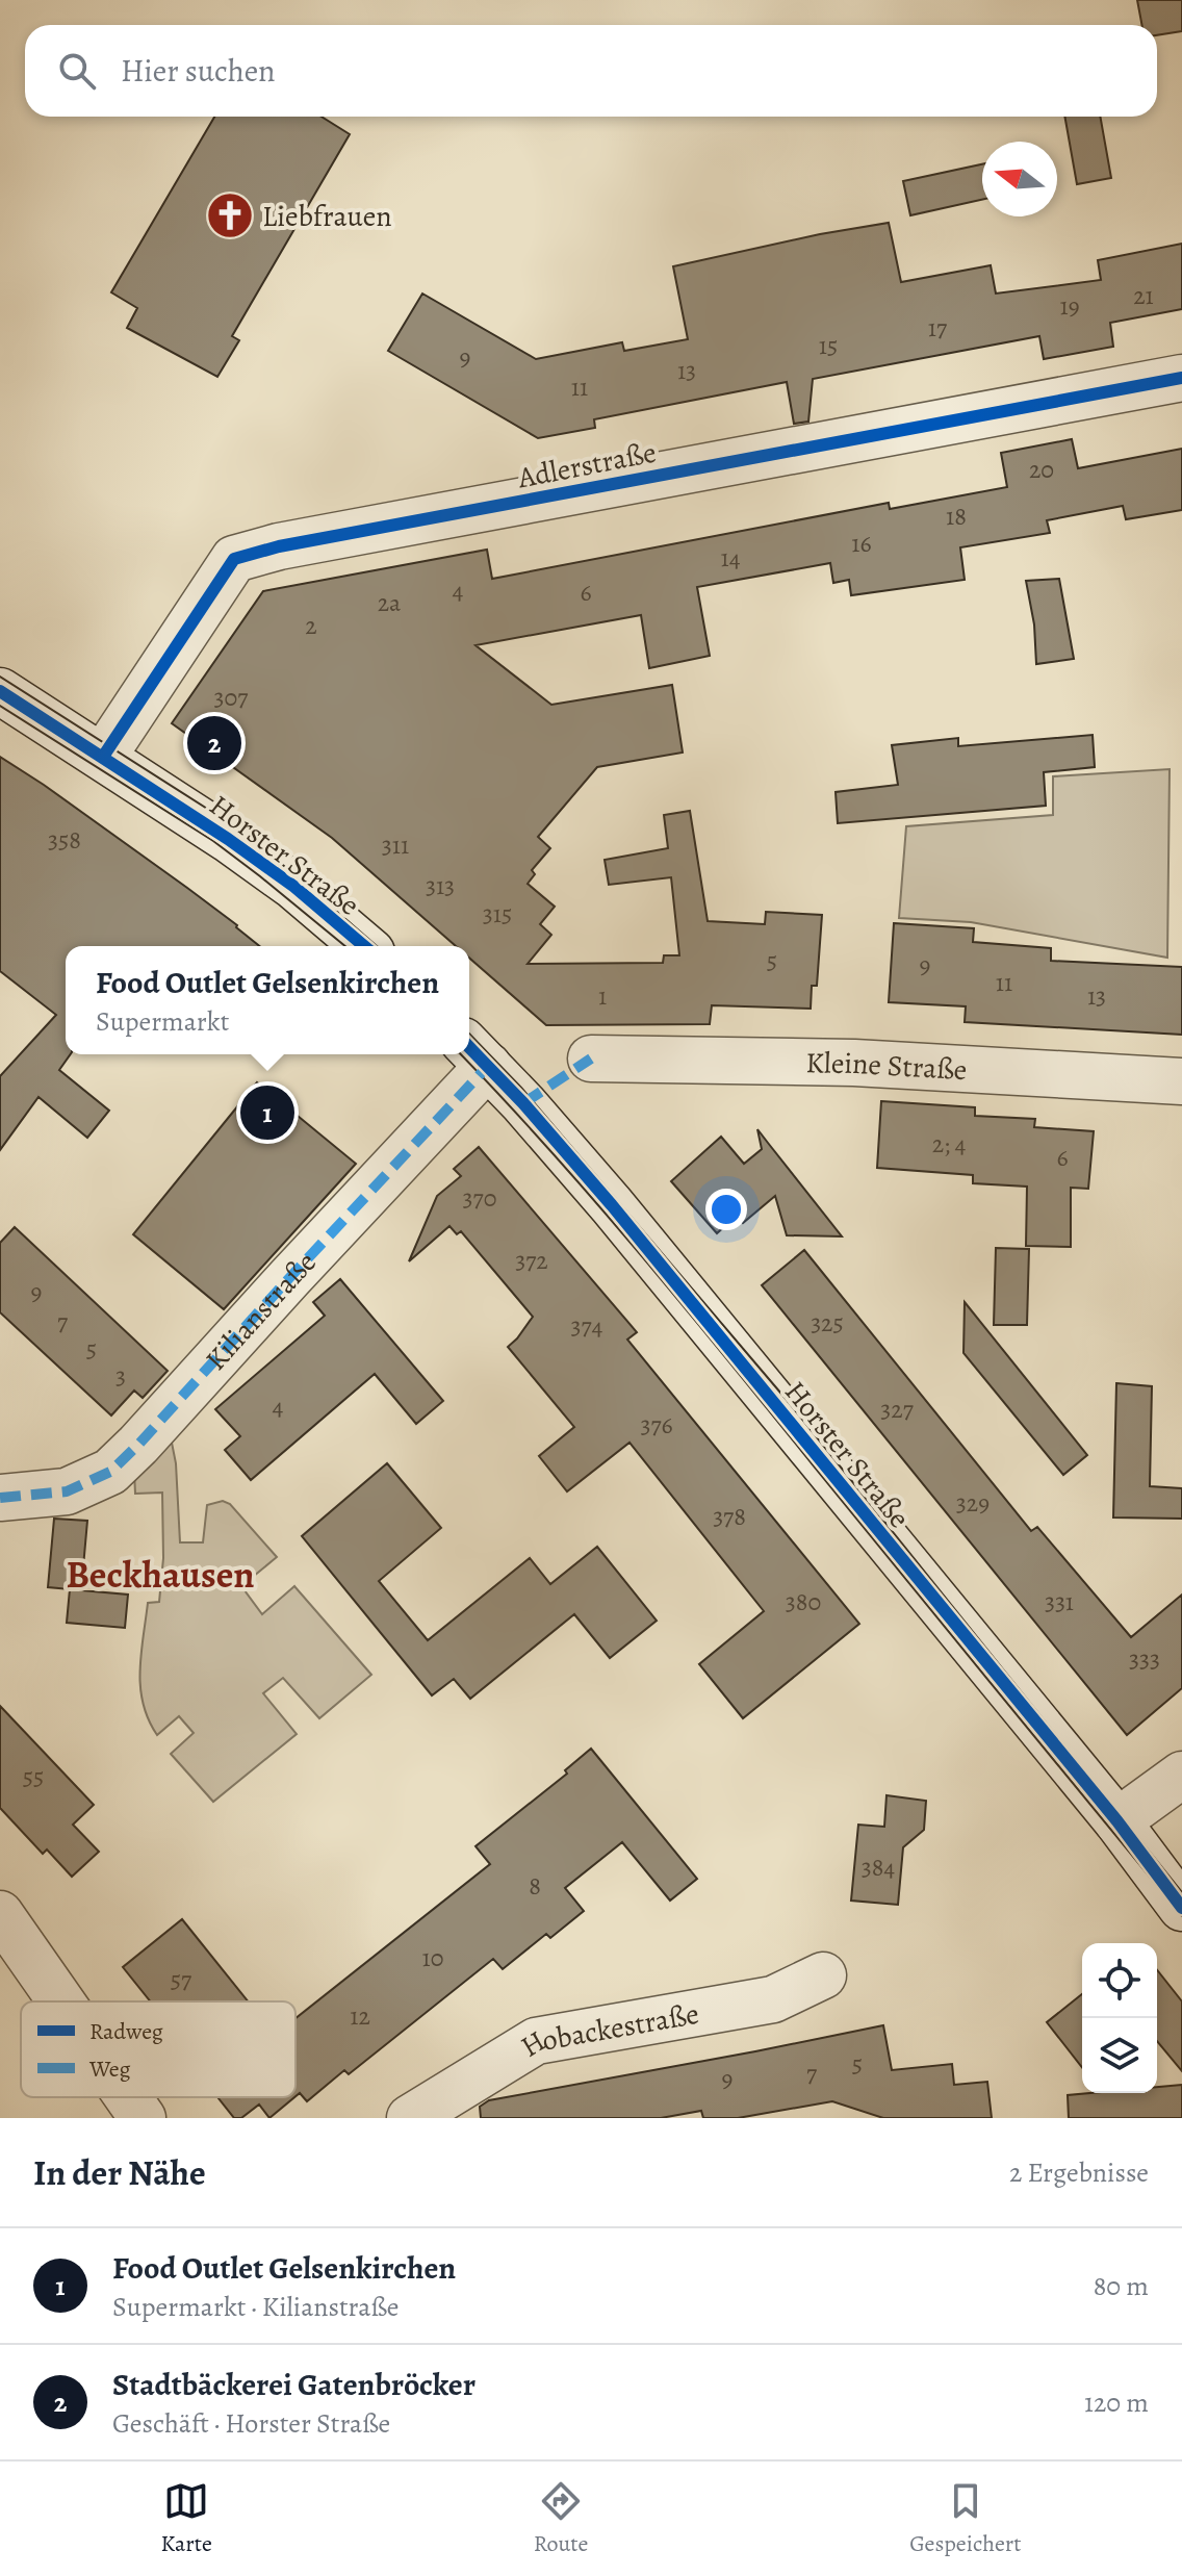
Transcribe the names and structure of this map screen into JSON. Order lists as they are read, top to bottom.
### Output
{
  "streets": {
    "street": [
      "Adlerstraße",
      "Horster Straße",
      "Kleine Straße",
      "Kilianstraße",
      "Hobackestraße"
    ]
  },
  "crossings": [
    ["Adlerstraße", "Horster Straße"],
    ["Horster Straße", "Kilianstraße"]
  ],
  "districts": ["Beckhausen"],
  "places": {
    "church": ["Liebfrauen"]
  },
  "house_numbers": [
    "21",
    "19",
    "17",
    "15",
    "9",
    "13",
    "11",
    "20",
    "18",
    "16",
    "14",
    "4",
    "6",
    "2a",
    "2",
    "307",
    "358",
    "311",
    "313",
    "315",
    "5",
    "9",
    "11",
    "1",
    "13",
    "2; 4",
    "6",
    "370",
    "372",
    "9",
    "7",
    "325",
    "374",
    "5",
    "3",
    "4",
    "327",
    "376",
    "329",
    "378",
    "380",
    "331",
    "333",
    "55",
    "384",
    "8",
    "10",
    "57",
    "12",
    "5",
    "7",
    "9"
  ],
  "legend": ["Radweg", "Weg"],
  "north": "left",
  "page": {
    "search": "Hier suchen",
    "pins": ["2", "1"],
    "popup": ["Food Outlet Gelsenkirchen", "Supermarkt"],
    "heading": ["In der Nähe", "2 Ergebnisse"],
    "list": [
      {
        "mark": "1",
        "name": "Food Outlet Gelsenkirchen",
        "note": "Supermarkt · Kilianstraße",
        "value": "80 m"
      },
      {
        "mark": "2",
        "name": "Stadtbäckerei Gatenbröcker",
        "note": "Geschäft · Horster Straße",
        "value": "120 m"
      }
    ],
    "nav": ["Karte", "Route", "Gespeichert"]
  }
}
